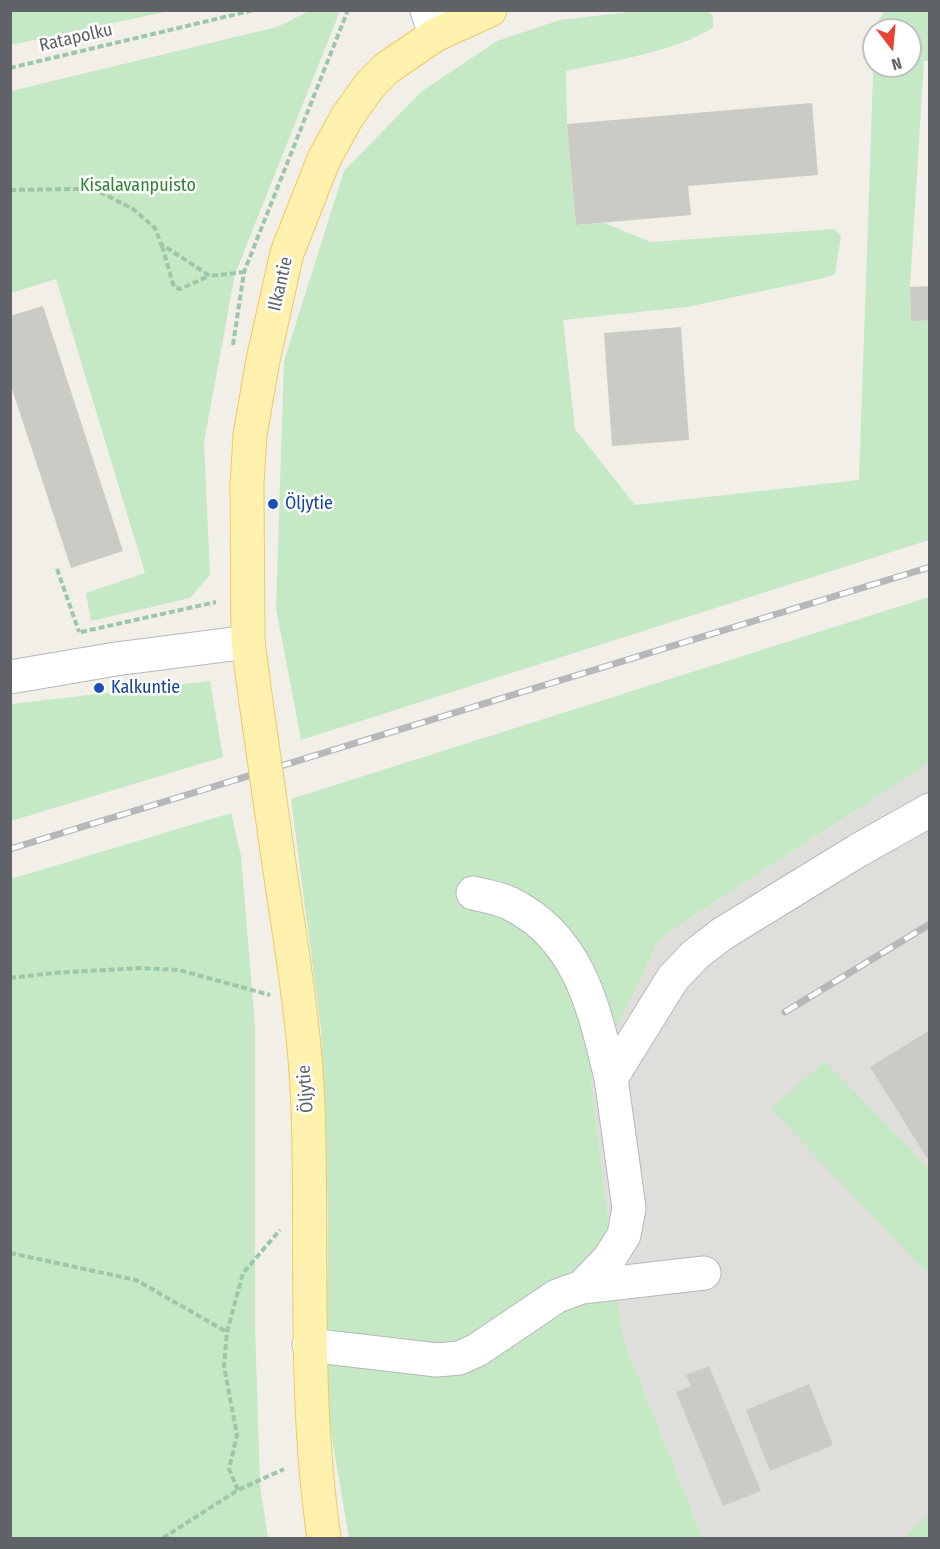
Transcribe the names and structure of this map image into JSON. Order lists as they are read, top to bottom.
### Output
{
  "streets": {
    "main road": ["Ilkantie", "Öljytie"],
    "path": ["Ratapolku"]
  },
  "crossings": [
    ["Ilkantie", "Öljytie"]
  ],
  "parks": ["Kisalavanpuisto"],
  "places": ["Öljytie", "Kalkuntie"],
  "north": "bottom"
}
